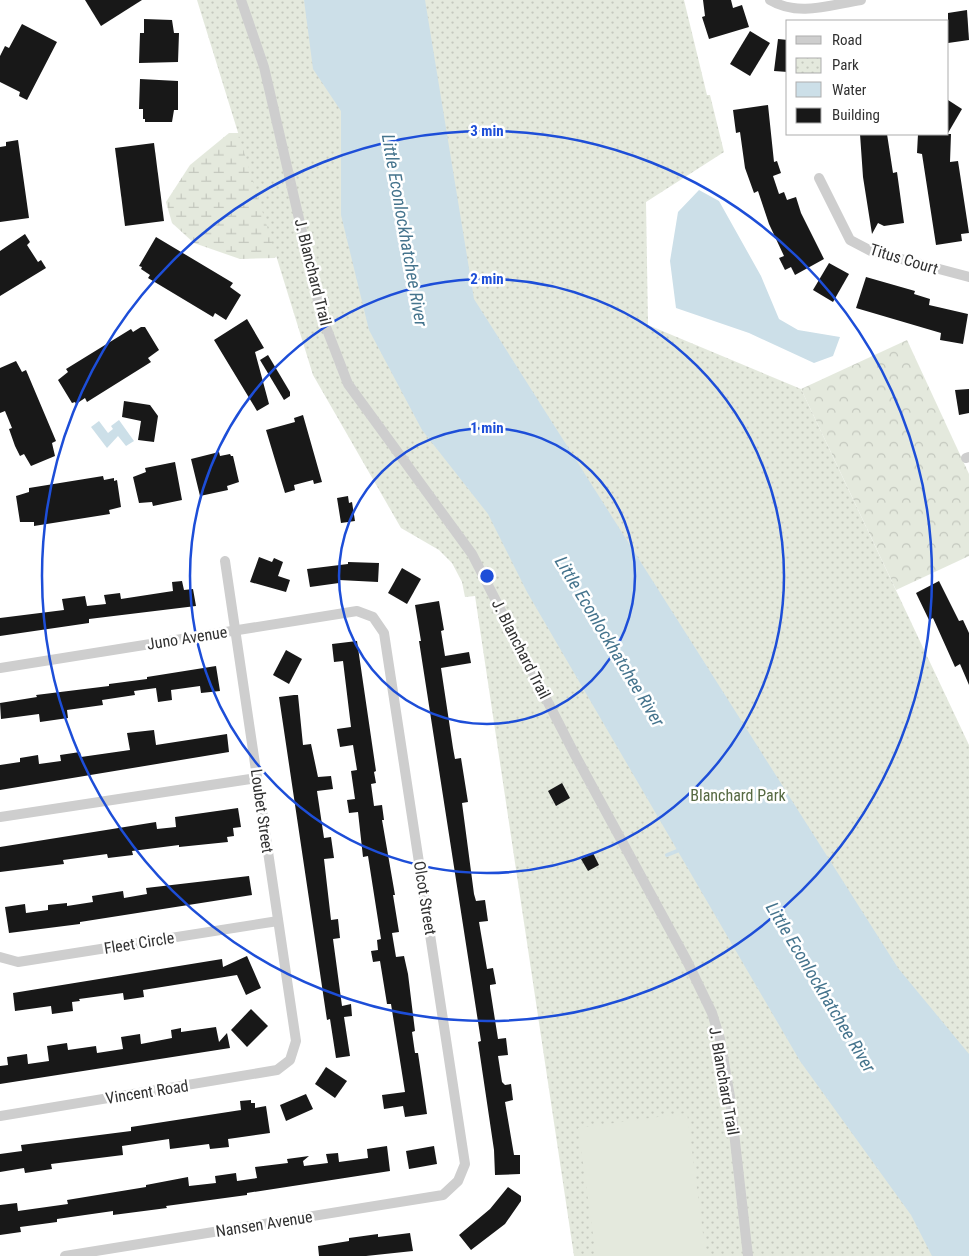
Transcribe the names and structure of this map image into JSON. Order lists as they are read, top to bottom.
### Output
{
  "streets": {
    "street": [
      "Titus Court",
      "J. Blanchard Trail",
      "Juno Avenue",
      "Loubet Street",
      "Olcot Street",
      "Fleet Circle",
      "Vincent Road",
      "Nansen Avenue"
    ]
  },
  "crossings": [
    ["Juno Avenue", "Loubet Street"],
    ["Juno Avenue", "Olcot Street"],
    ["Loubet Street", "Fleet Circle"],
    ["Loubet Street", "Vincent Road"],
    ["Olcot Street", "Nansen Avenue"]
  ],
  "water": ["Little Econlockhatchee River"],
  "parks": ["Blanchard Park"],
  "legend": [
    "Road",
    "Park",
    "Water",
    "Building"
  ],
  "rings": ["3 min", "2 min", "1 min"]
}
